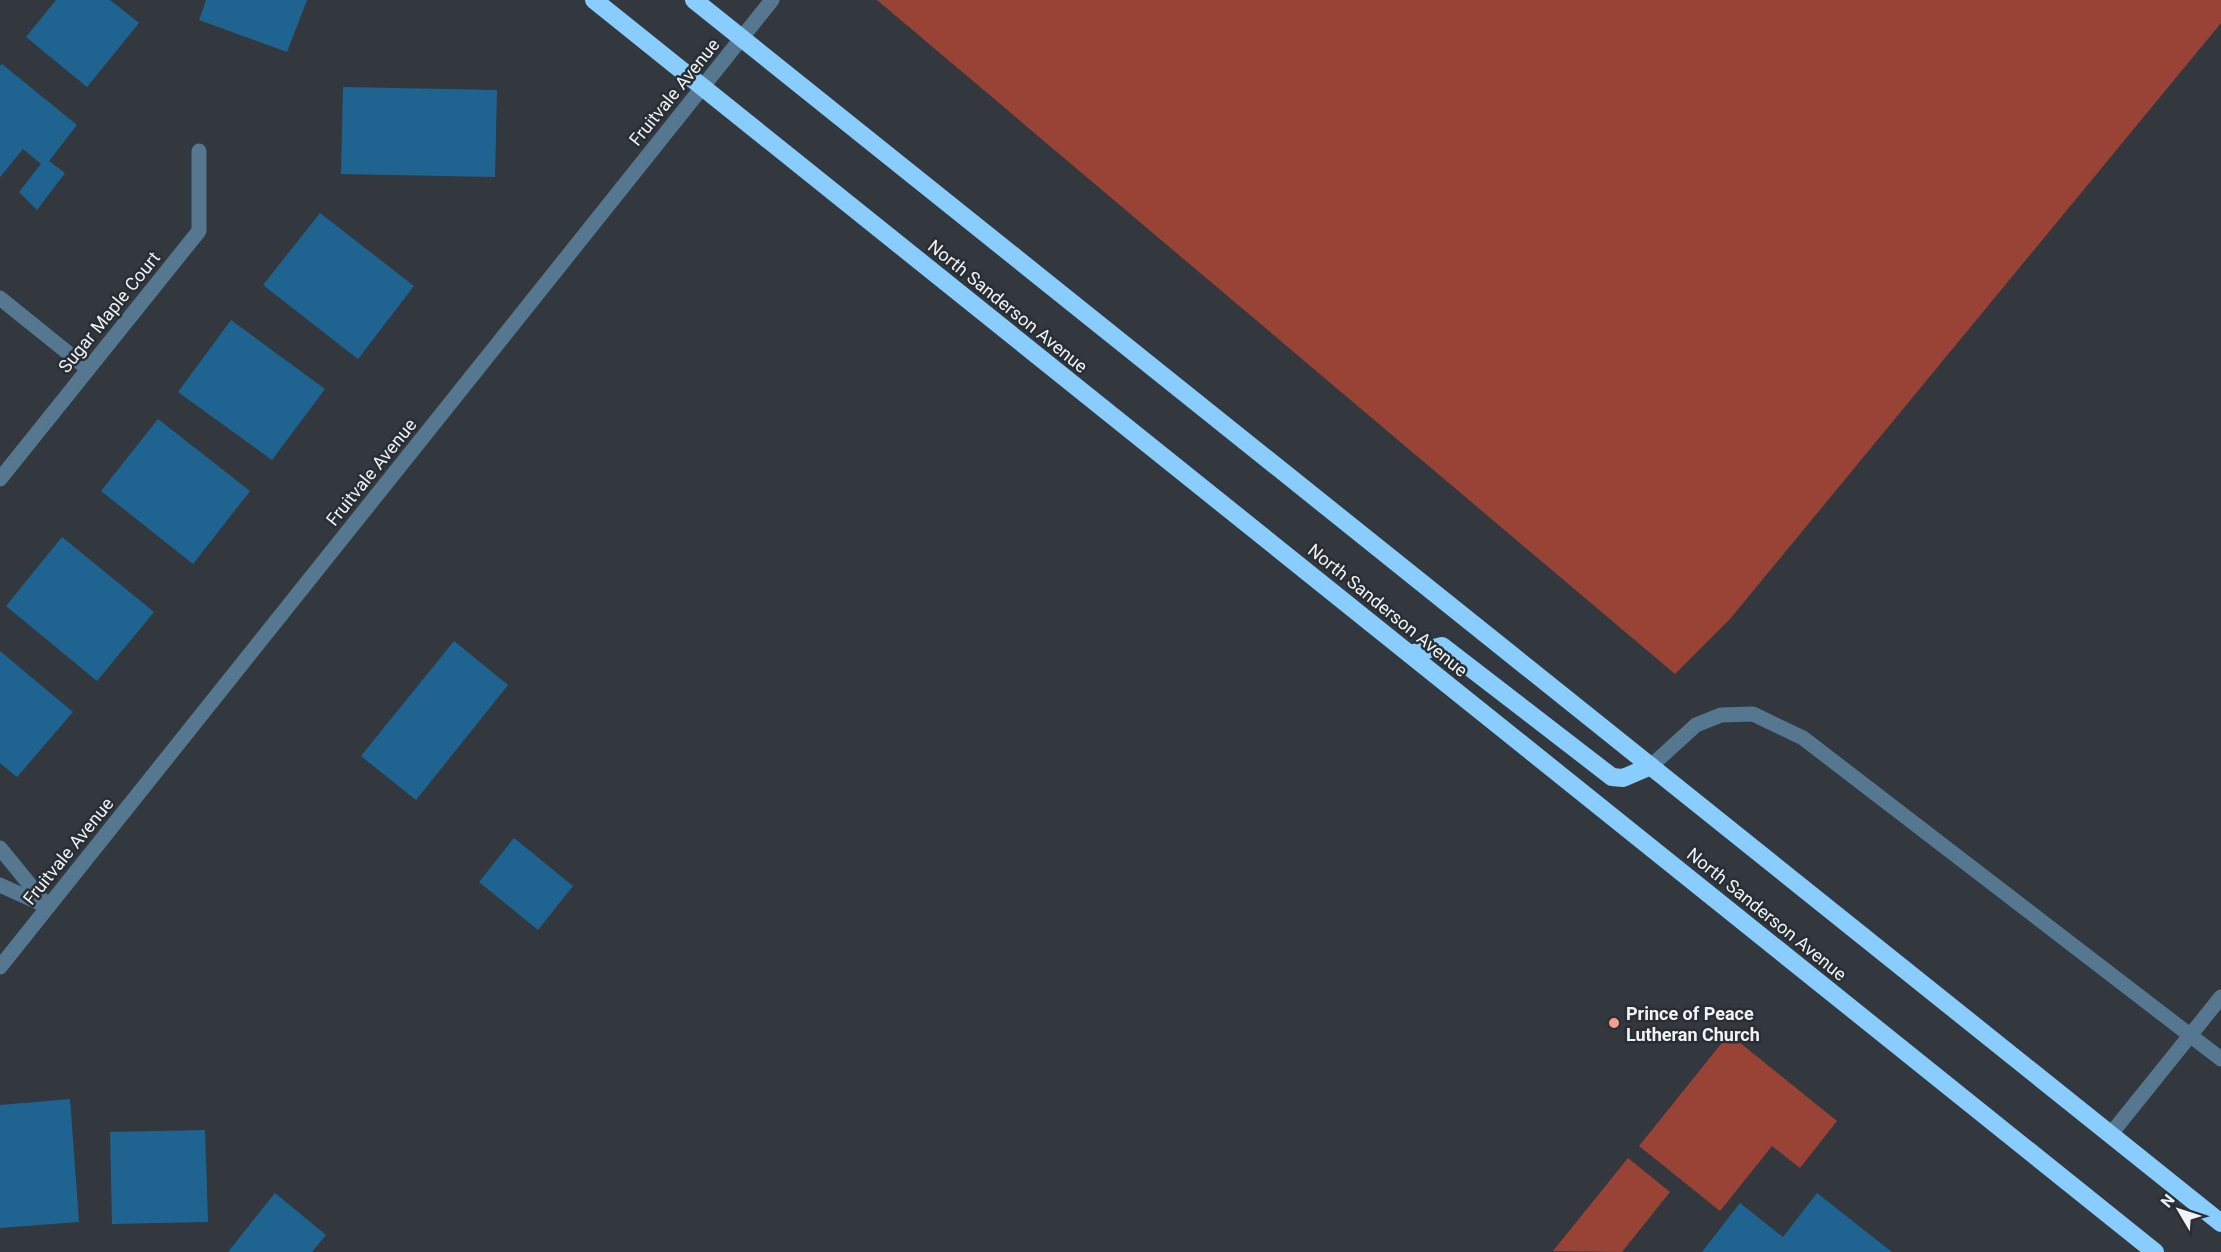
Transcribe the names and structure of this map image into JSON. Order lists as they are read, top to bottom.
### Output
{
  "streets": {
    "highway": ["North Sanderson Avenue"],
    "street": ["Fruitvale Avenue", "Sugar Maple Court"]
  },
  "crossings": [
    ["Fruitvale Avenue", "North Sanderson Avenue"]
  ],
  "places": ["Prince of Peace Lutheran Church"],
  "north": "top left"
}
